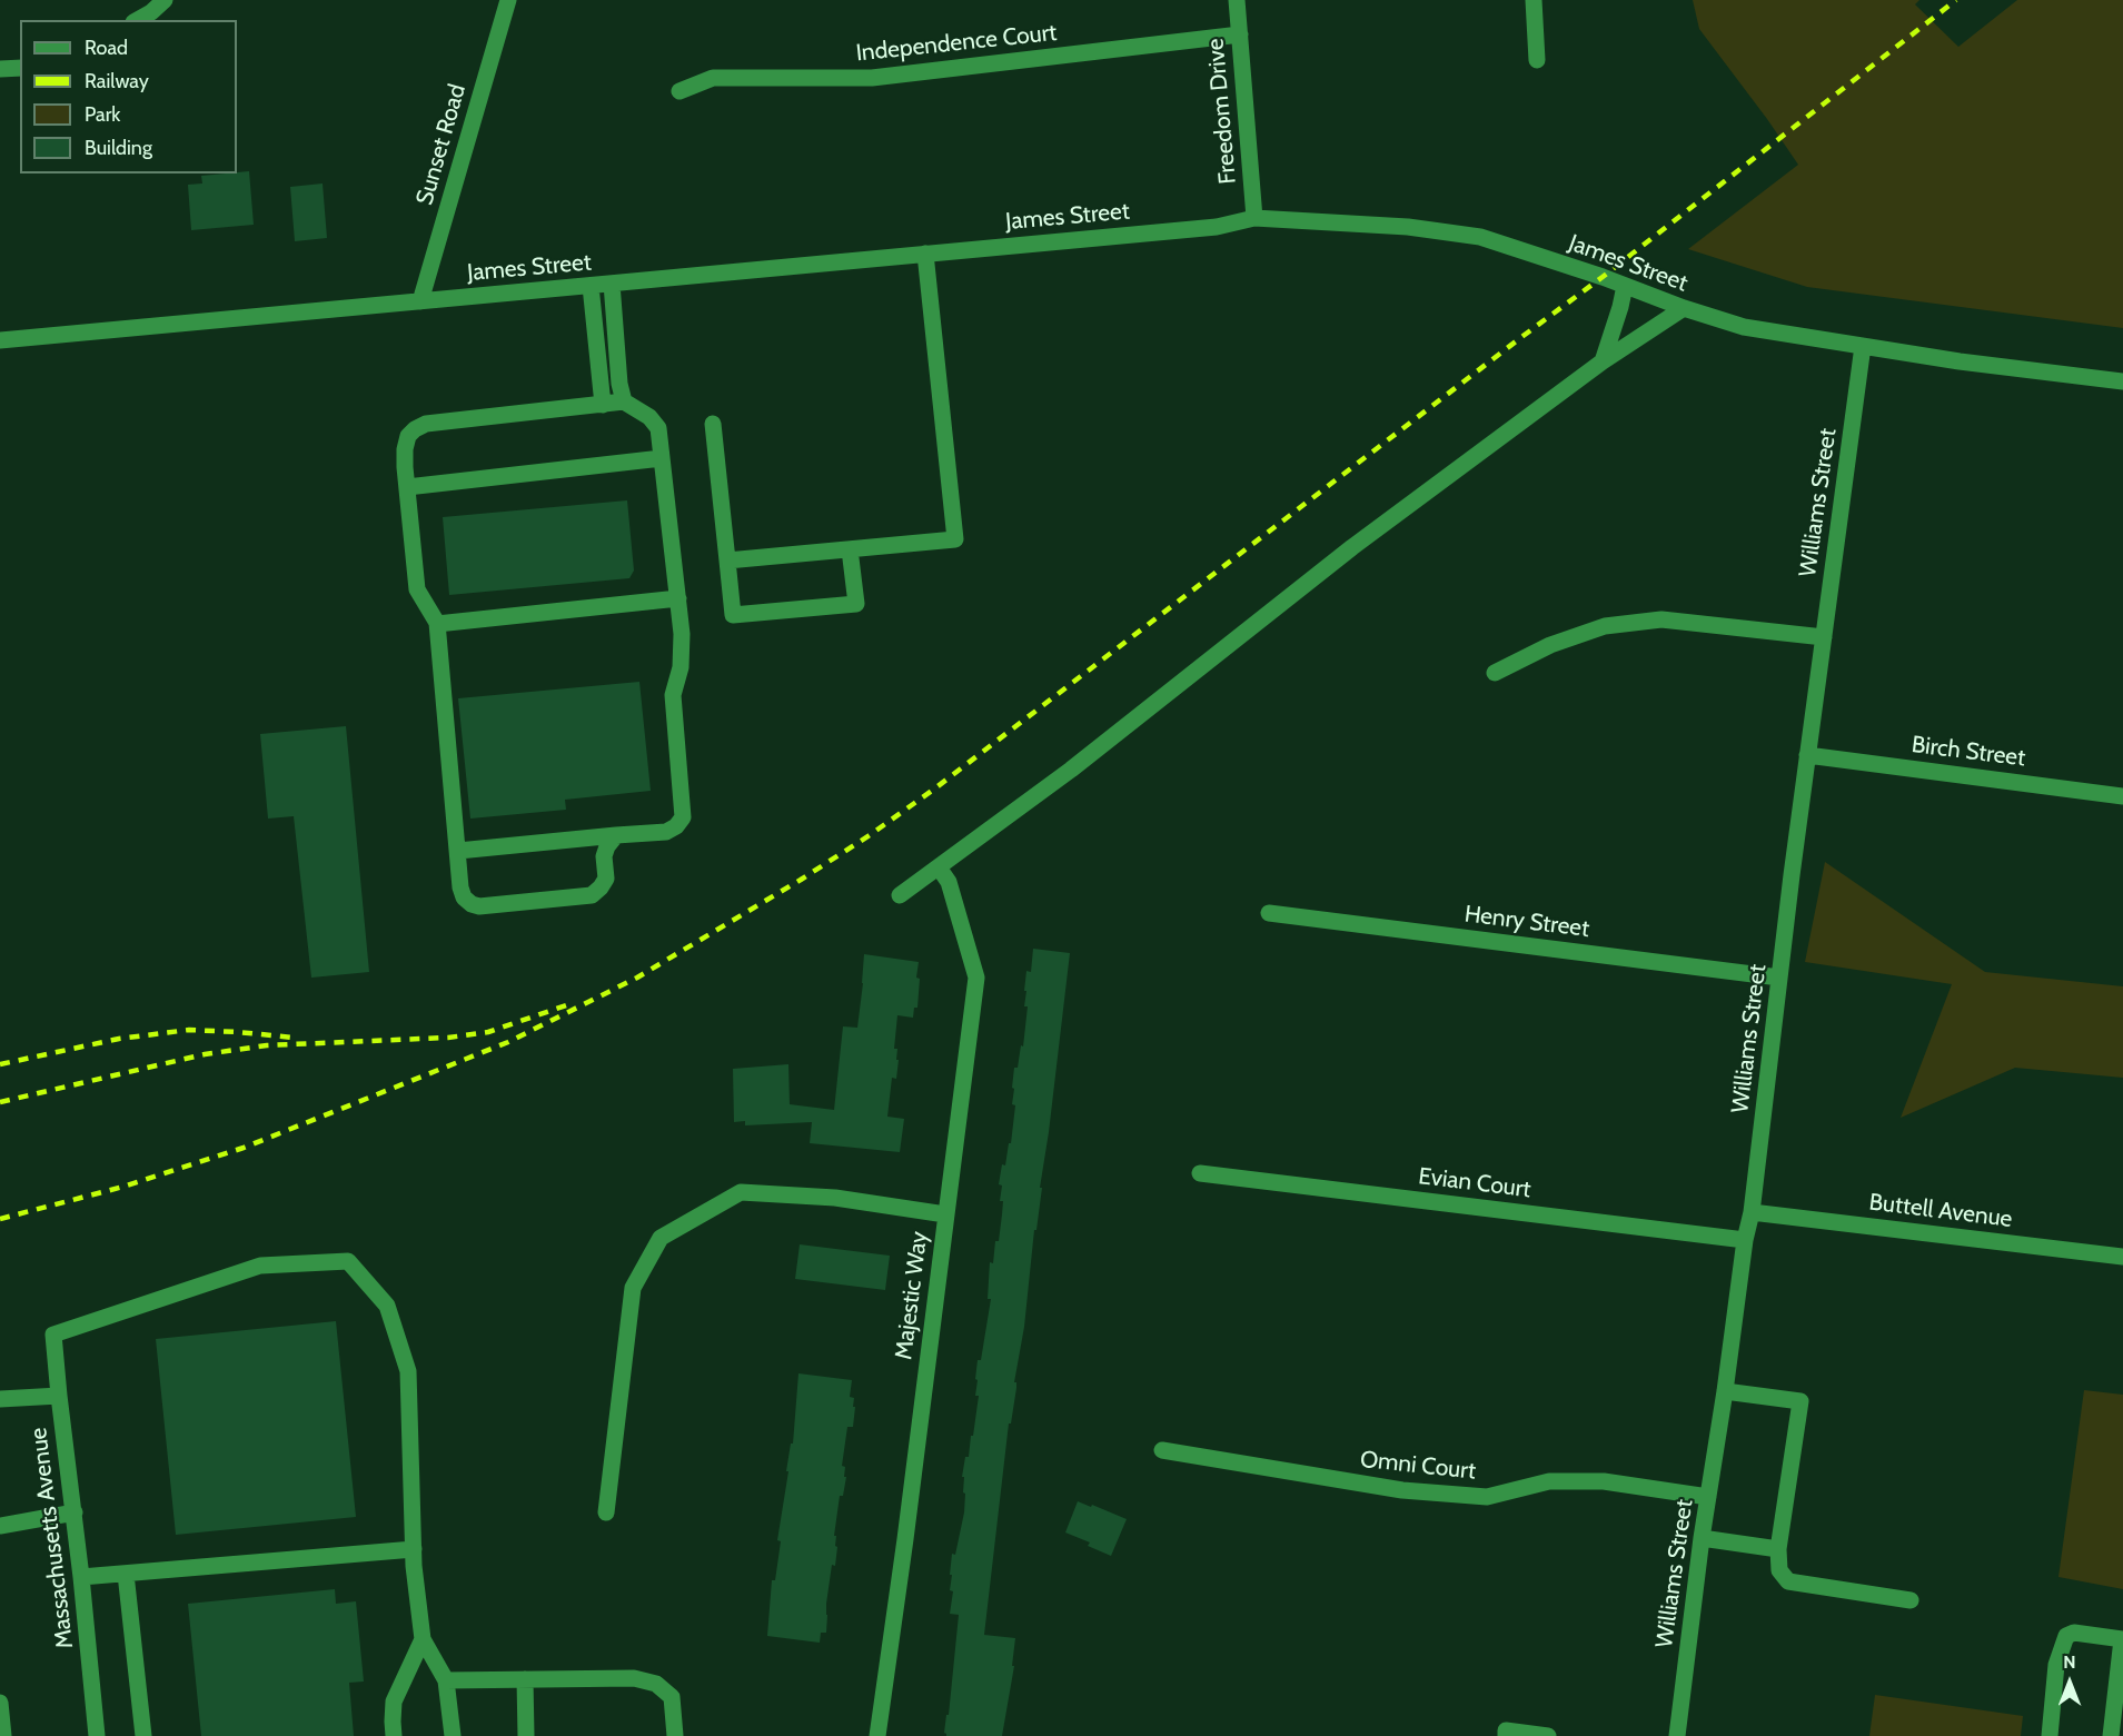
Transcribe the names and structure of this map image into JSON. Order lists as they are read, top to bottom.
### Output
{
  "streets": {
    "street": [
      "Independence Court",
      "Freedom Drive",
      "Sunset Road",
      "James Street",
      "Williams Street",
      "Birch Street",
      "Henry Street",
      "Evian Court",
      "Buttell Avenue",
      "Majestic Way",
      "Omni Court",
      "Massachusetts Avenue"
    ]
  },
  "crossings": [
    ["Independence Court", "Freedom Drive"],
    ["Freedom Drive", "James Street"],
    ["Sunset Road", "James Street"],
    ["James Street", "Williams Street"],
    ["Williams Street", "Birch Street"],
    ["Williams Street", "Henry Street"],
    ["Williams Street", "Evian Court"],
    ["Williams Street", "Buttell Avenue"],
    ["Williams Street", "Omni Court"]
  ],
  "legend": [
    "Road",
    "Railway",
    "Park",
    "Building"
  ],
  "north": "top"
}
